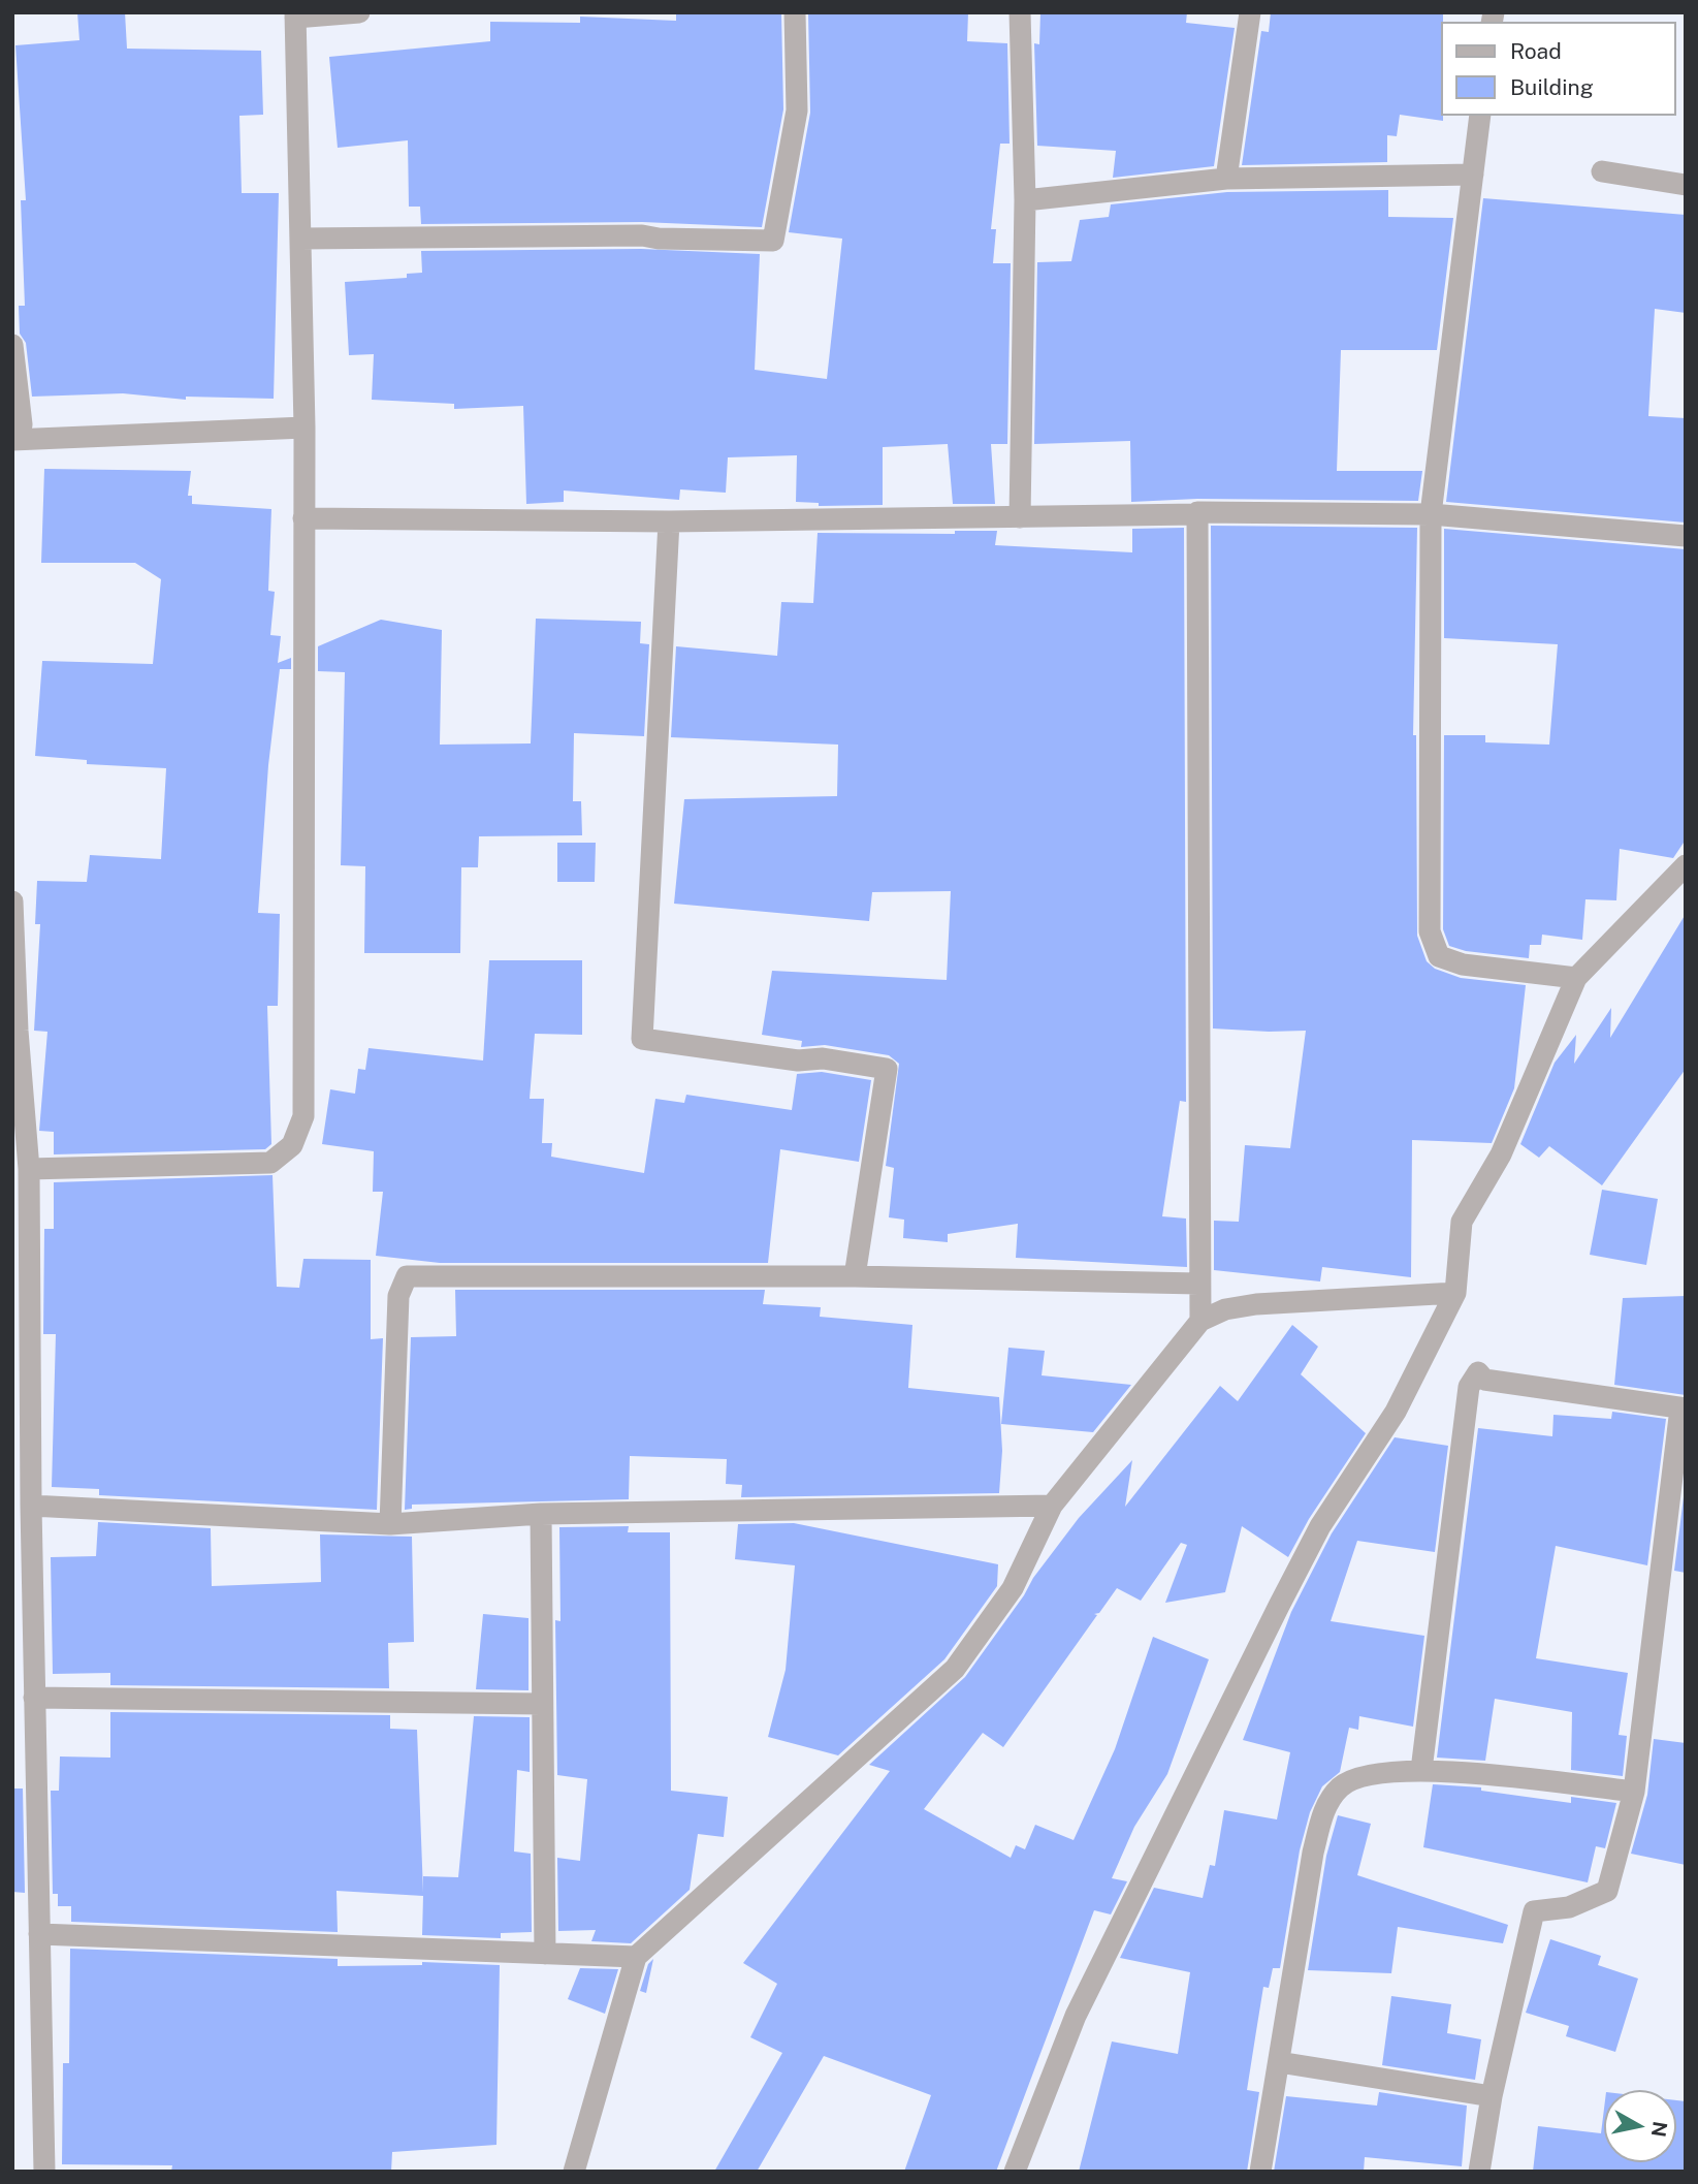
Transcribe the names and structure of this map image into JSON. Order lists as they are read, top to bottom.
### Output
{
  "legend": ["Road", "Building"],
  "north": "right"
}
